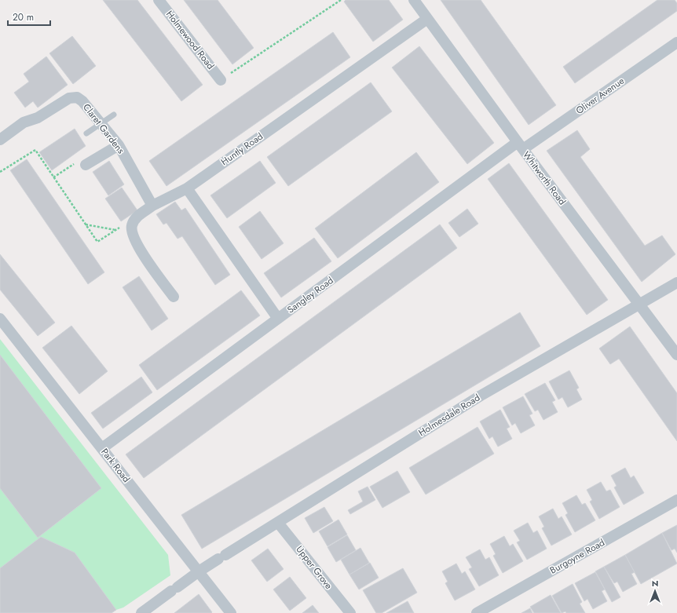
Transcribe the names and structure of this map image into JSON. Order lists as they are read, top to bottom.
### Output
{
  "streets": {
    "street": [
      "Holmewood Road",
      "Oliver Avenue",
      "Claret Gardens",
      "Huntly Road",
      "Whitworth Road",
      "Sangley Road",
      "Holmesdale Road",
      "Park Road",
      "Burgoyne Road",
      "Upper Grove"
    ]
  },
  "crossings": [
    ["Oliver Avenue", "Whitworth Road"],
    ["Oliver Avenue", "Sangley Road"],
    ["Huntly Road", "Whitworth Road"],
    ["Whitworth Road", "Sangley Road"],
    ["Whitworth Road", "Holmesdale Road"],
    ["Sangley Road", "Park Road"],
    ["Holmesdale Road", "Park Road"],
    ["Holmesdale Road", "Upper Grove"]
  ],
  "scale_bar": "20 m",
  "north": "top"
}
